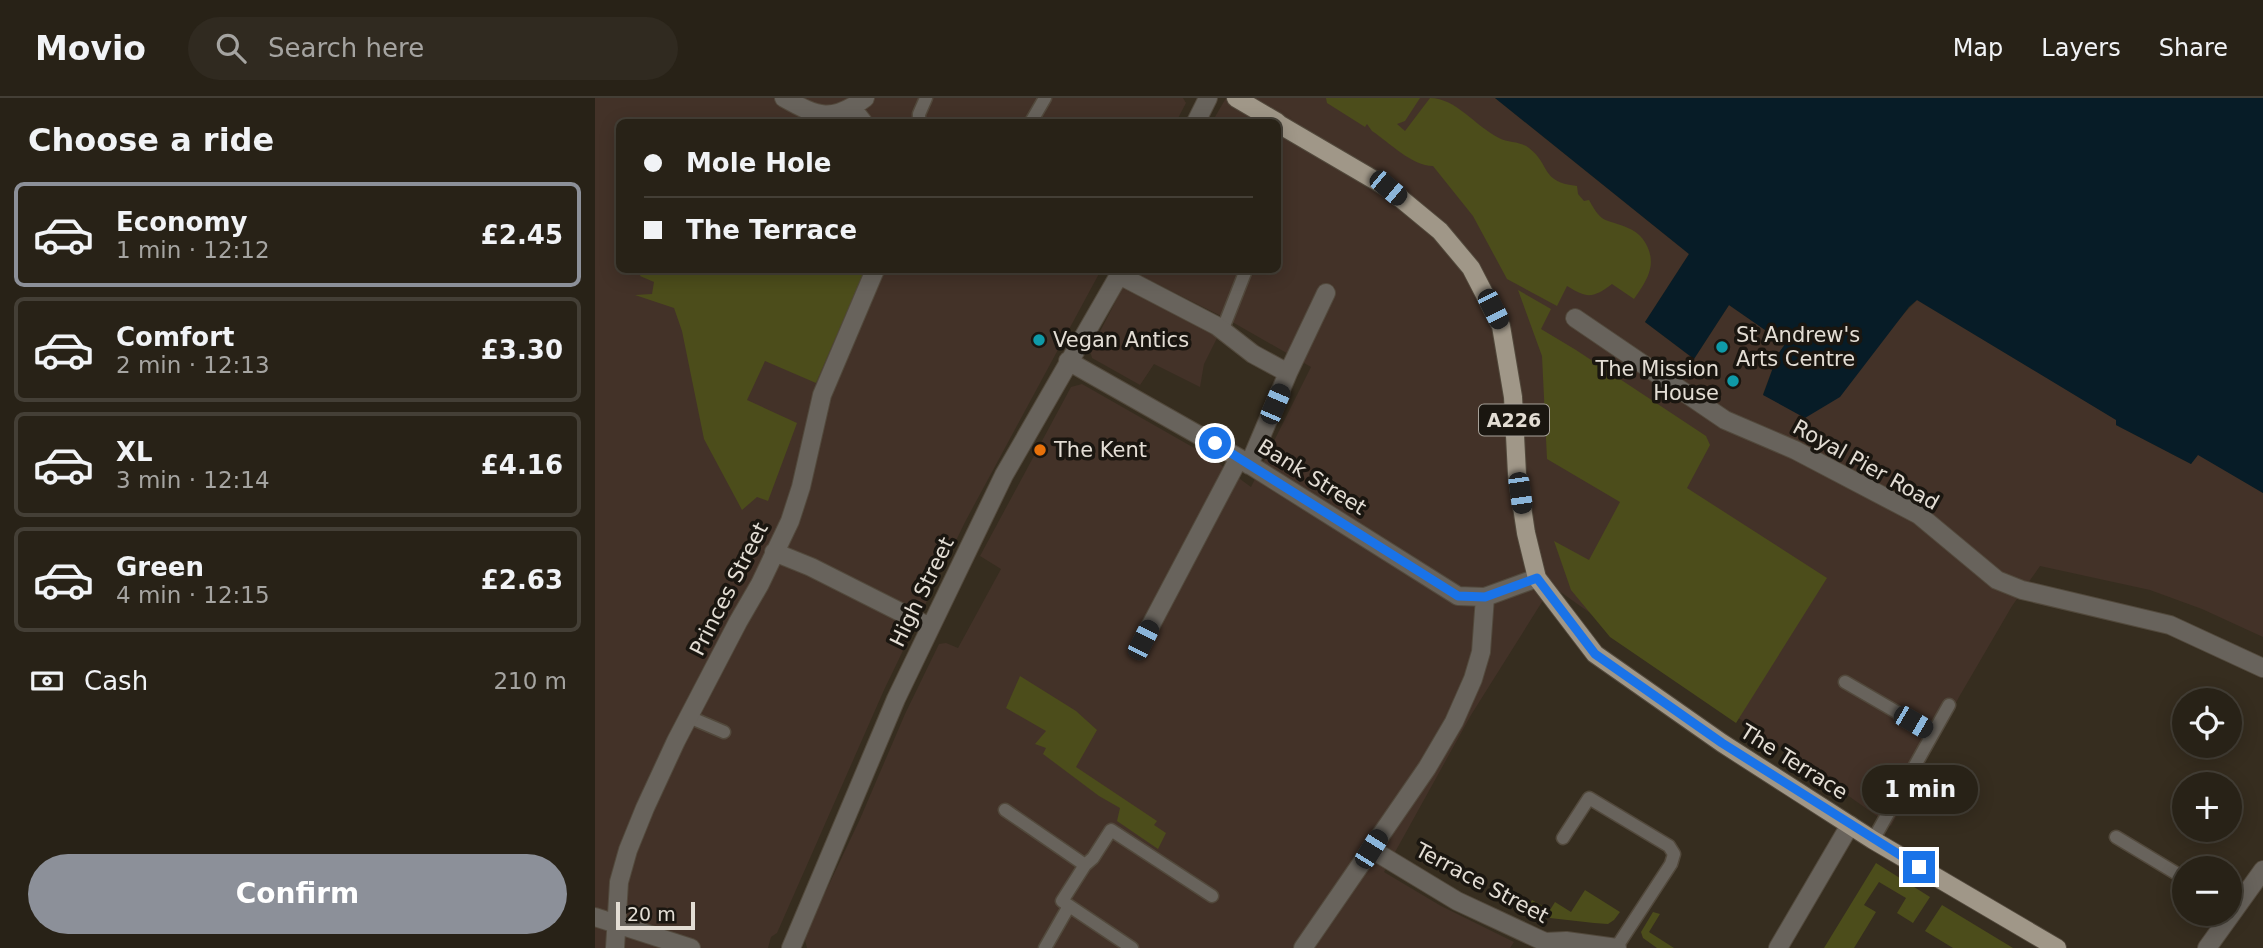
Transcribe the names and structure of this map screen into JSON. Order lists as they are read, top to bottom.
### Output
{
  "streets": {
    "main road": ["A226", "The Terrace"],
    "street": [
      "Royal Pier Road",
      "Bank Street",
      "Princes Street",
      "High Street",
      "Terrace Street"
    ]
  },
  "crossings": [
    ["A226", "Bank Street"],
    ["A226", "The Terrace"],
    ["Bank Street", "High Street"],
    ["Bank Street", "The Terrace"]
  ],
  "places": [
    "Vegan Antics",
    "St Andrew's Arts Centre",
    "The Mission House",
    "The Kent"
  ],
  "scale_bar": "20 m",
  "page": {
    "header": "Movio",
    "search": "Search here",
    "nav": ["Map", "Layers", "Share"],
    "heading": "Choose a ride",
    "banner": ["Mole Hole", "The Terrace"],
    "list": [
      {
        "name": "Economy",
        "note": "1 min · 12:12",
        "value": "£2.45"
      },
      {
        "name": "Comfort",
        "note": "2 min · 12:13",
        "value": "£3.30"
      },
      {
        "name": "XL",
        "note": "3 min · 12:14",
        "value": "£4.16"
      },
      {
        "name": "Green",
        "note": "4 min · 12:15",
        "value": "£2.63"
      }
    ],
    "pay": ["Cash", "210 m"],
    "map_buttons": ["+", "−"],
    "bubble": "1 min",
    "buttons": "Confirm",
    "scale": "20 m"
  }
}
